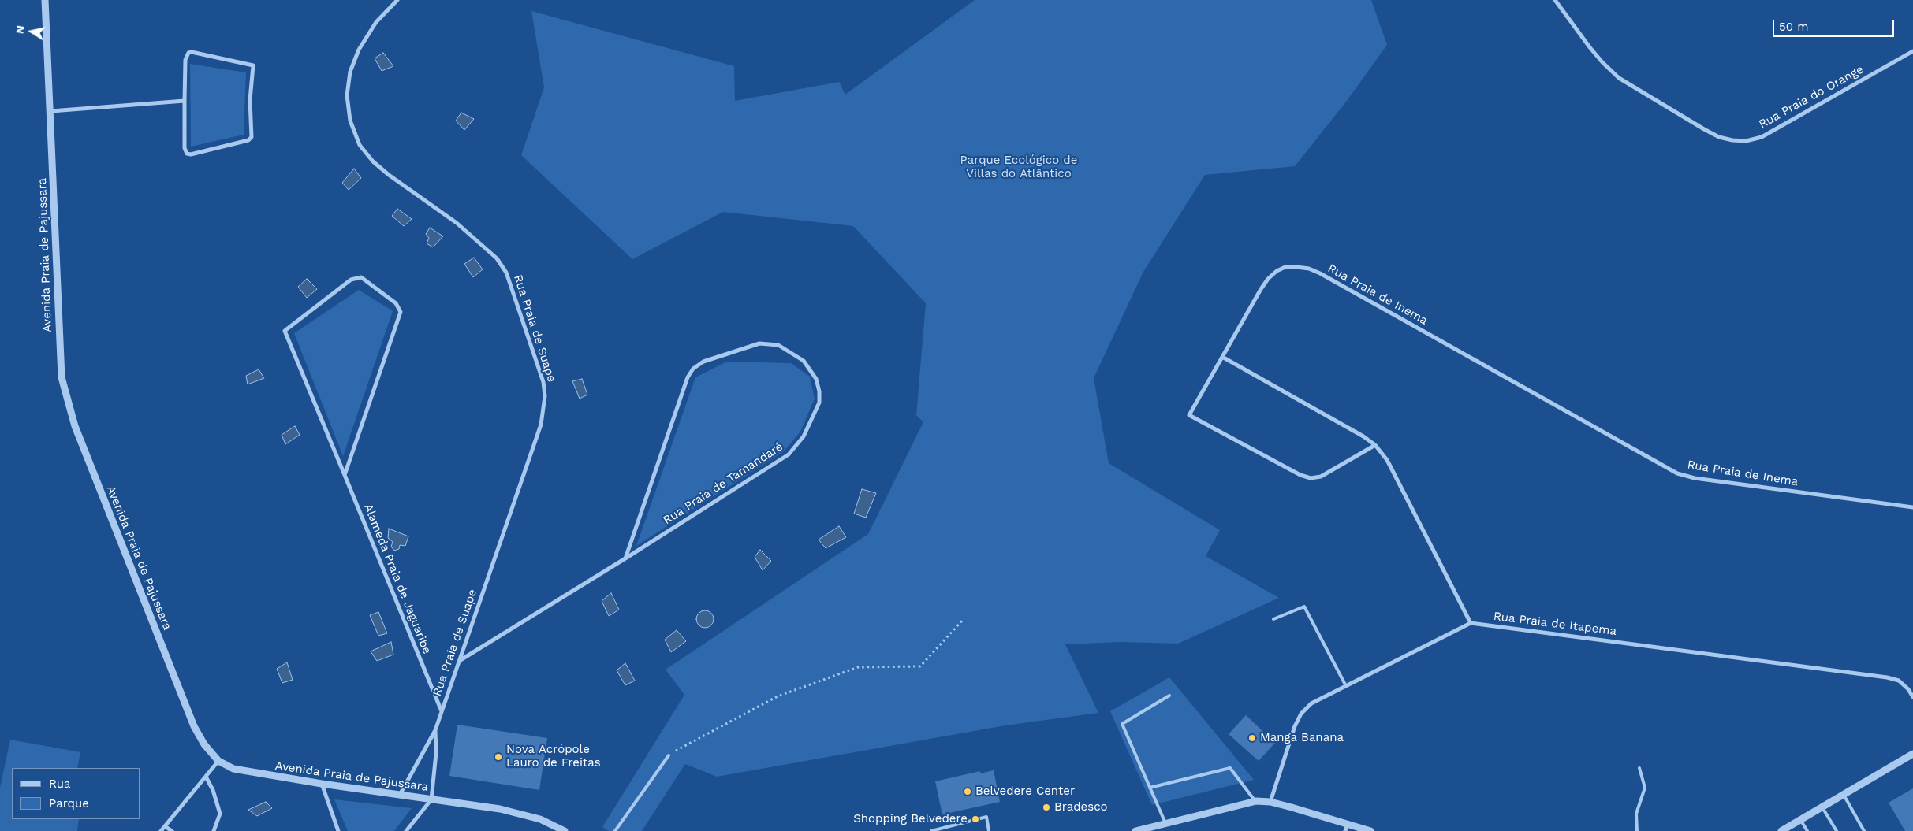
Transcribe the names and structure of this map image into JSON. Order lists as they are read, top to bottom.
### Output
{
  "streets": {
    "street": [
      "Rua Praia do Orange",
      "Avenida Praia de Pajussara",
      "Rua Praia de Inema",
      "Rua Praia de Suape",
      "Rua Praia de Tamandaré",
      "Alameda Praia de Jaguaribe",
      "Rua Praia de Itapema"
    ]
  },
  "crossings": [
    ["Avenida Praia de Pajussara", "Rua Praia de Suape"],
    ["Rua Praia de Suape", "Rua Praia de Tamandaré"],
    ["Rua Praia de Suape", "Alameda Praia de Jaguaribe"]
  ],
  "parks": ["Parque Ecológico de Villas do Atlântico"],
  "places": [
    "Manga Banana",
    "Nova Acrópole Lauro de Freitas",
    "Belvedere Center",
    "Bradesco",
    "Shopping Belvedere"
  ],
  "legend": ["Rua", "Parque"],
  "scale_bar": "50 m",
  "north": "left"
}
